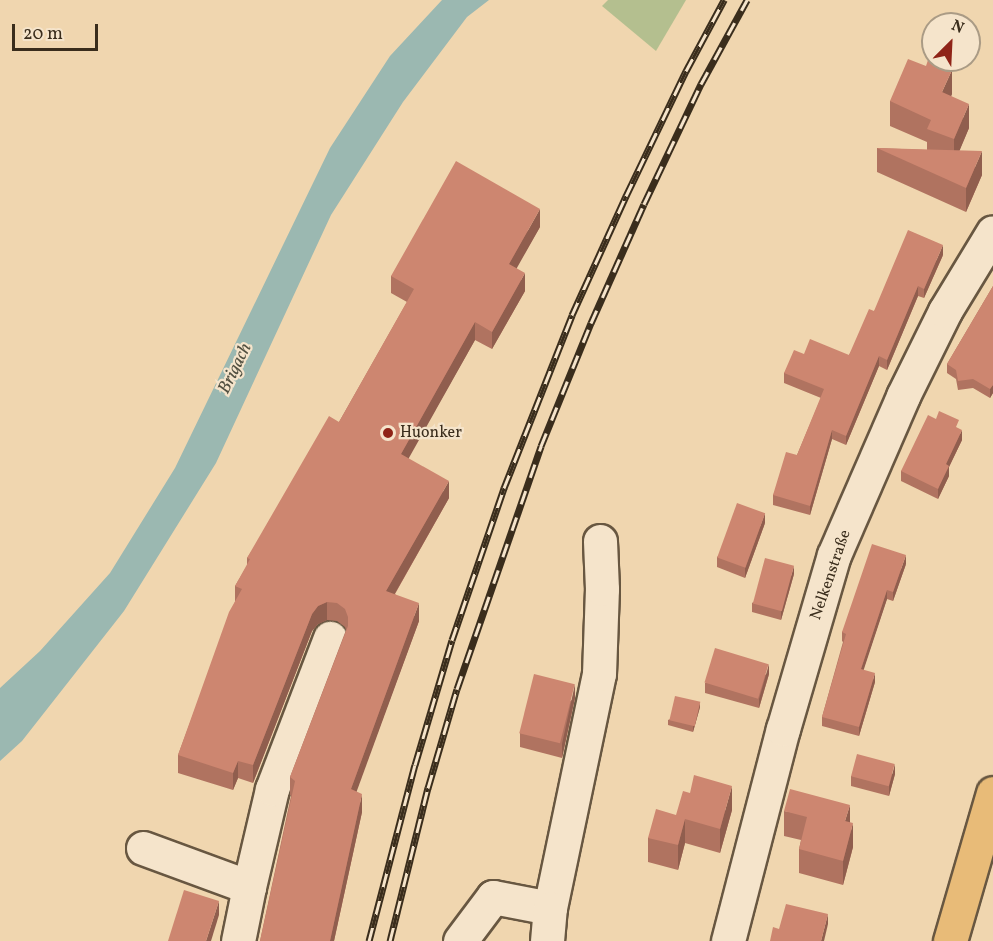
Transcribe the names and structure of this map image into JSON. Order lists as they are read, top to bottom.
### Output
{
  "streets": {
    "street": ["Nelkenstraße"]
  },
  "water": ["Brigach"],
  "places": ["Huonker"],
  "scale_bar": "20 m",
  "north": "top right"
}
